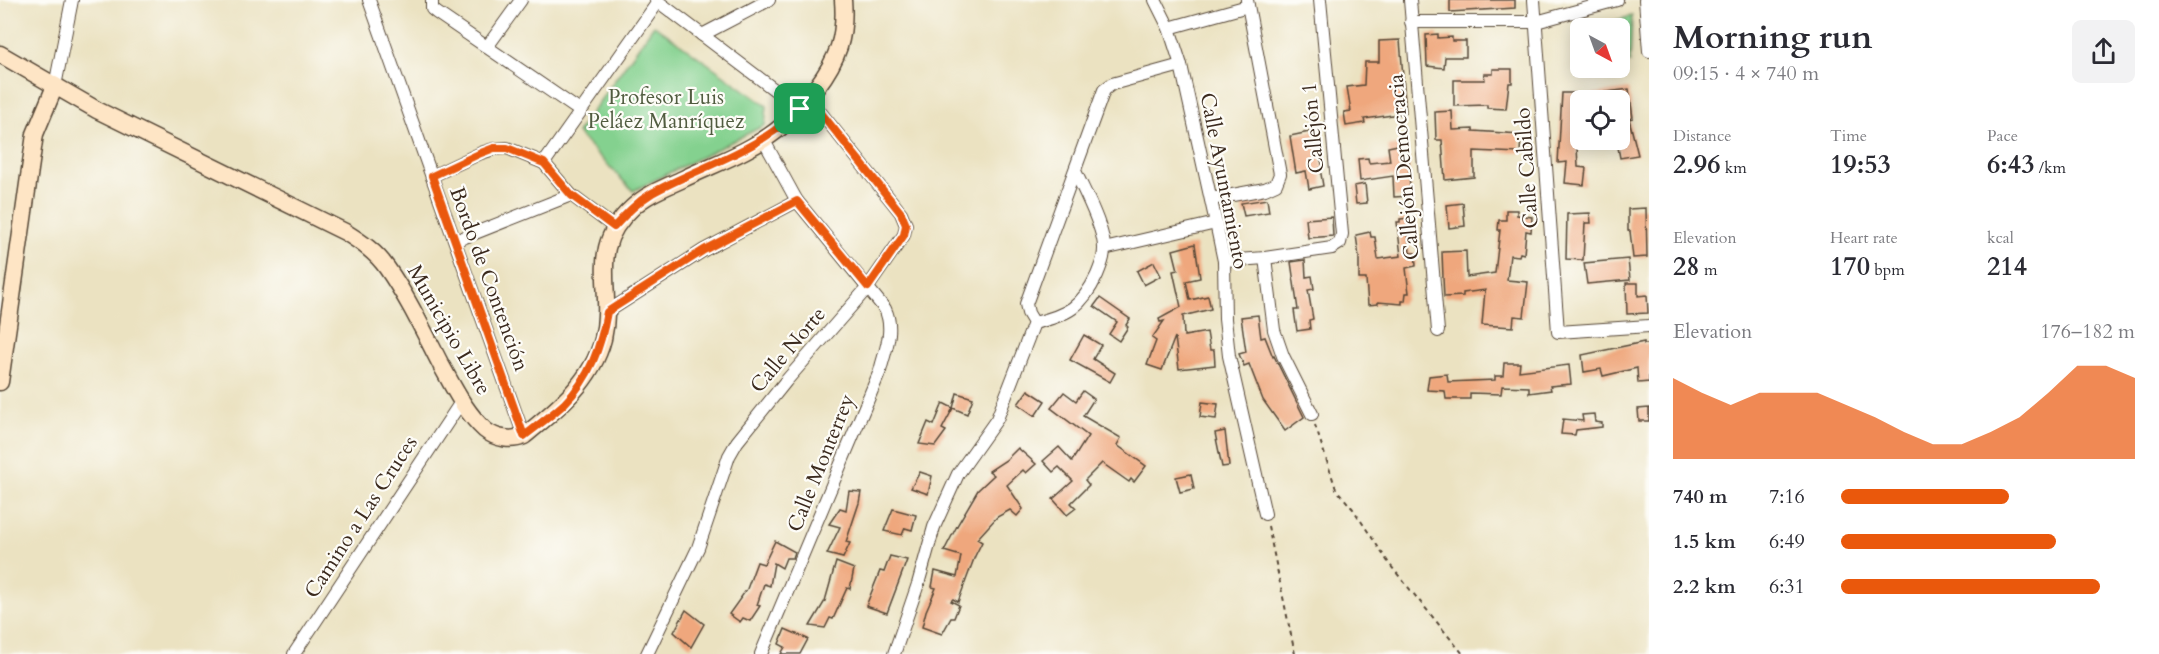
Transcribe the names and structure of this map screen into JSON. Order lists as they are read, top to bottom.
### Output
{
  "streets": {
    "street": [
      "Callejón 1",
      "Callejón Democracia",
      "Calle Cabildo",
      "Calle Ayuntamiento",
      "Bordo de Contención",
      "Municipio Libre",
      "Calle Norte",
      "Calle Monterrey",
      "Camino a Las Cruces"
    ]
  },
  "crossings": [
    ["Bordo de Contención", "Municipio Libre"],
    ["Municipio Libre", "Camino a Las Cruces"],
    ["Calle Norte", "Calle Monterrey"]
  ],
  "parks": ["Profesor Luis Peláez Manríquez"],
  "north": "bottom right",
  "page": {
    "heading": ["Morning run", "09:15 · 4 × 740 m"],
    "stats": [
      ["Distance", "2.96 km"],
      ["Time", "19:53"],
      ["Pace", "6:43 /km"],
      ["Elevation", "28 m"],
      ["Heart rate", "170 bpm"],
      ["kcal", "214"]
    ],
    "chart": ["Elevation", "176–182 m"],
    "list": [
      {
        "name": "740 m",
        "note": "7:16"
      },
      {
        "name": "1.5 km",
        "note": "6:49"
      },
      {
        "name": "2.2 km",
        "note": "6:31"
      }
    ]
  }
}
